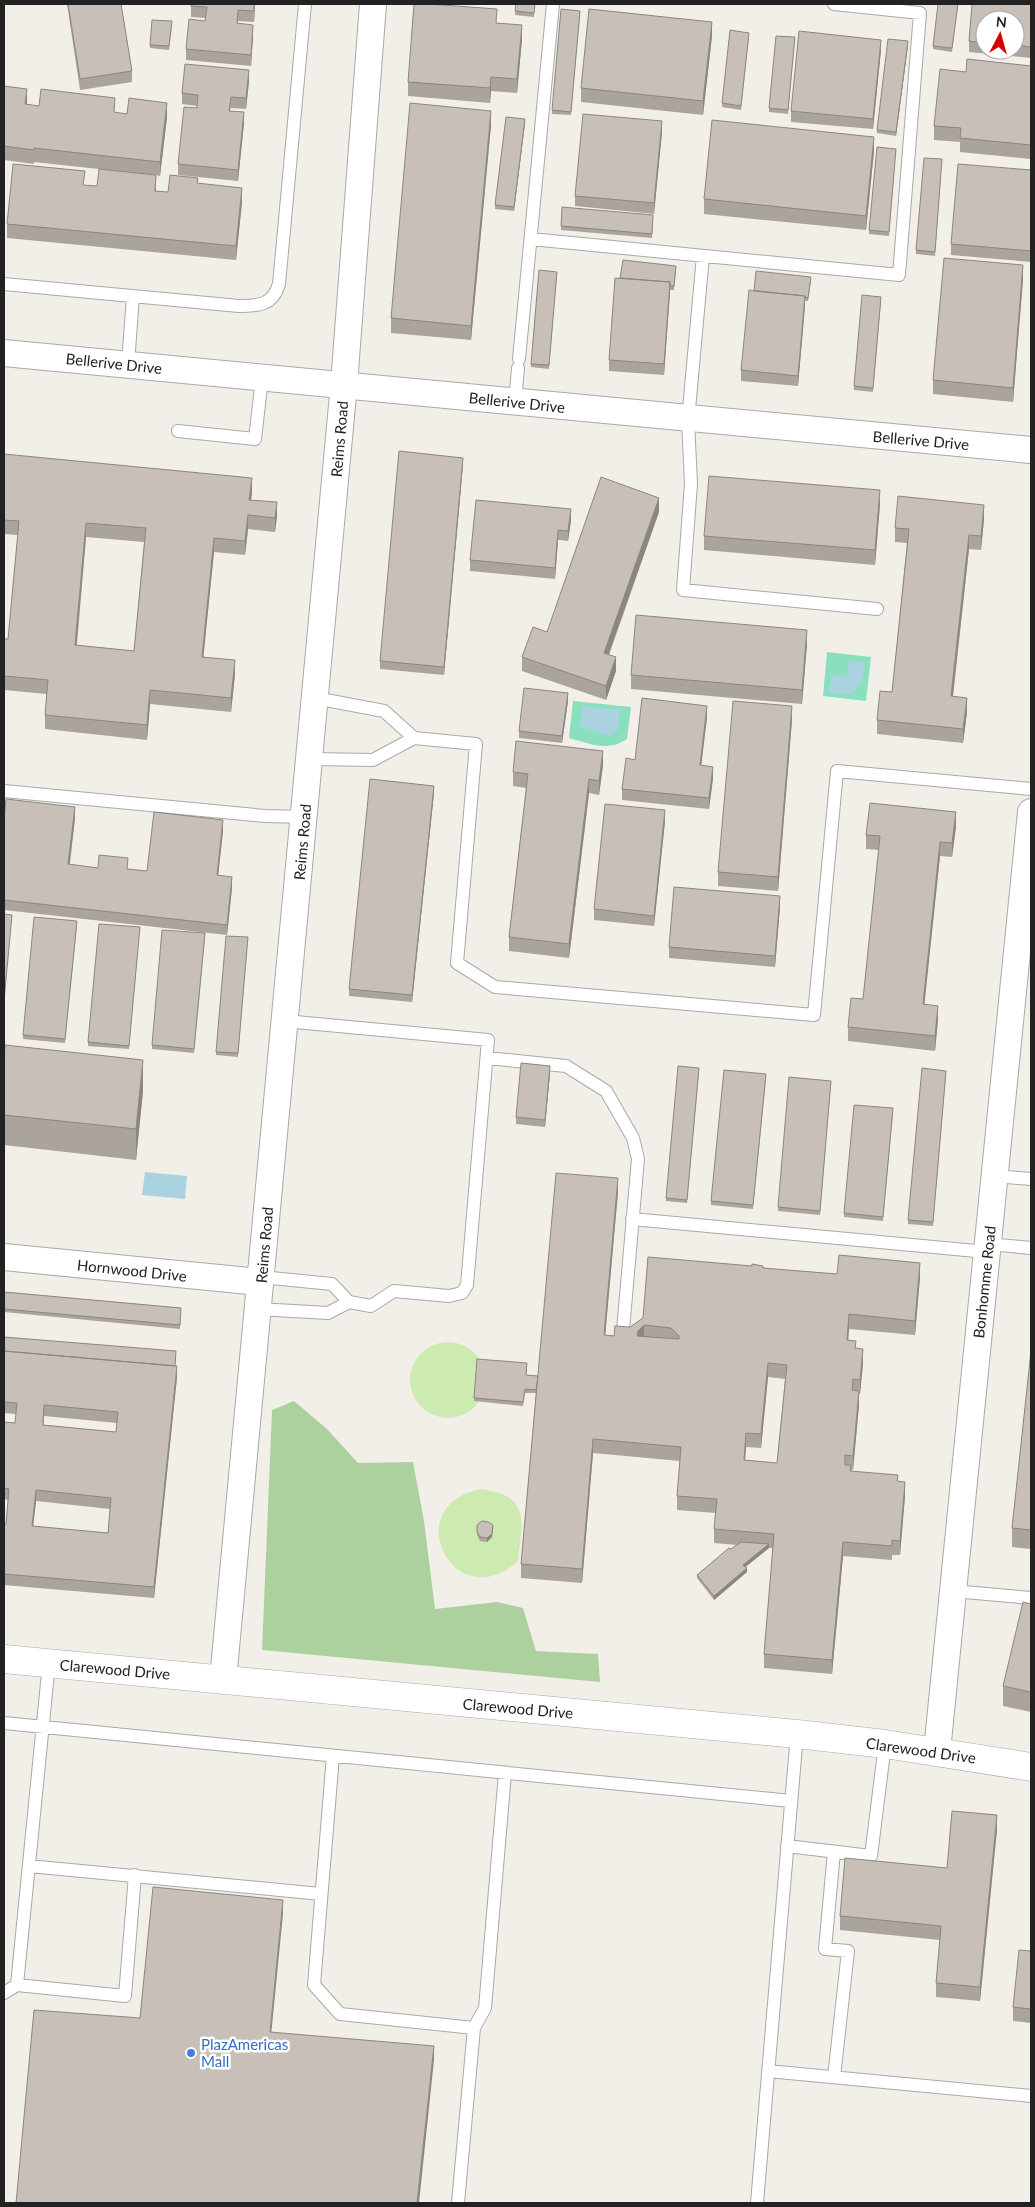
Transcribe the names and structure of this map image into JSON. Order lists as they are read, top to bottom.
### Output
{
  "streets": {
    "street": [
      "Bellerive Drive",
      "Reims Road",
      "Hornwood Drive",
      "Bonhomme Road",
      "Clarewood Drive"
    ]
  },
  "crossings": [
    ["Bellerive Drive", "Reims Road"],
    ["Reims Road", "Hornwood Drive"],
    ["Reims Road", "Clarewood Drive"],
    ["Bonhomme Road", "Clarewood Drive"]
  ],
  "places": ["PlazAmericas Mall"],
  "north": "top"
}
